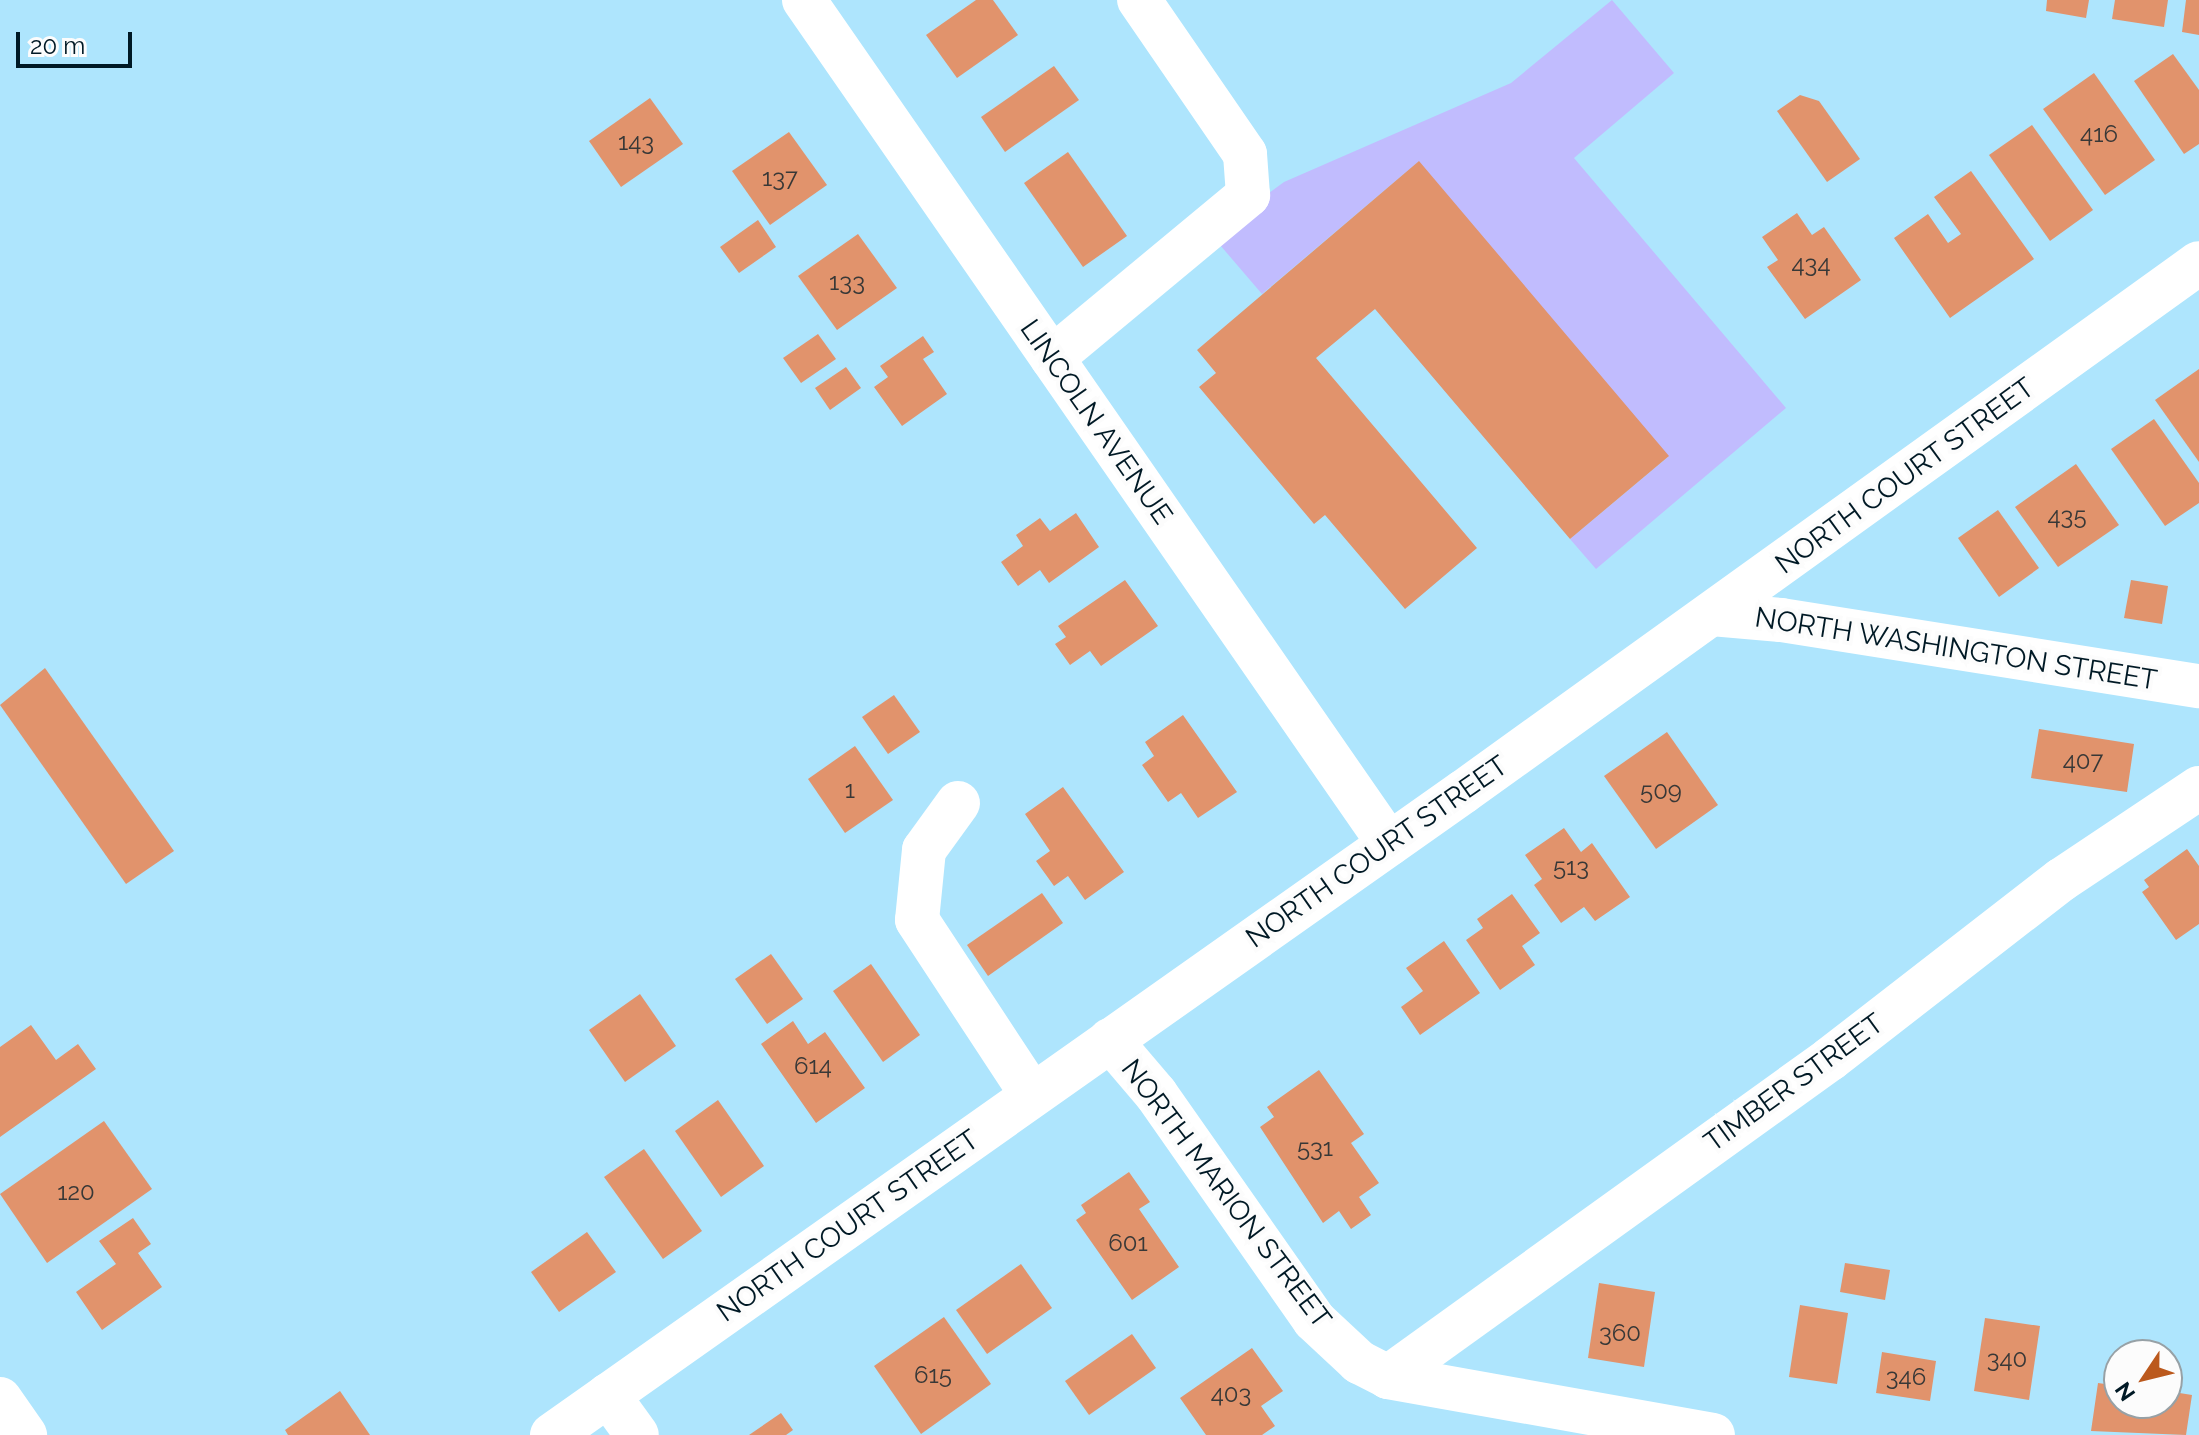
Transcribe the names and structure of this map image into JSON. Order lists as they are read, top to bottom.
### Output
{
  "streets": {
    "street": [
      "LINCOLN AVENUE",
      "NORTH COURT STREET",
      "NORTH WASHINGTON STREET",
      "TIMBER STREET",
      "NORTH MARION STREET"
    ]
  },
  "crossings": [
    ["LINCOLN AVENUE", "NORTH COURT STREET"],
    ["NORTH COURT STREET", "NORTH WASHINGTON STREET"],
    ["NORTH COURT STREET", "NORTH MARION STREET"],
    ["TIMBER STREET", "NORTH MARION STREET"]
  ],
  "house_numbers": [
    "416",
    "143",
    "137",
    "434",
    "133",
    "435",
    "407",
    "1",
    "509",
    "513",
    "614",
    "531",
    "120",
    "601",
    "360",
    "340",
    "615",
    "346",
    "403"
  ],
  "scale_bar": "20 m",
  "north": "bottom left"
}
